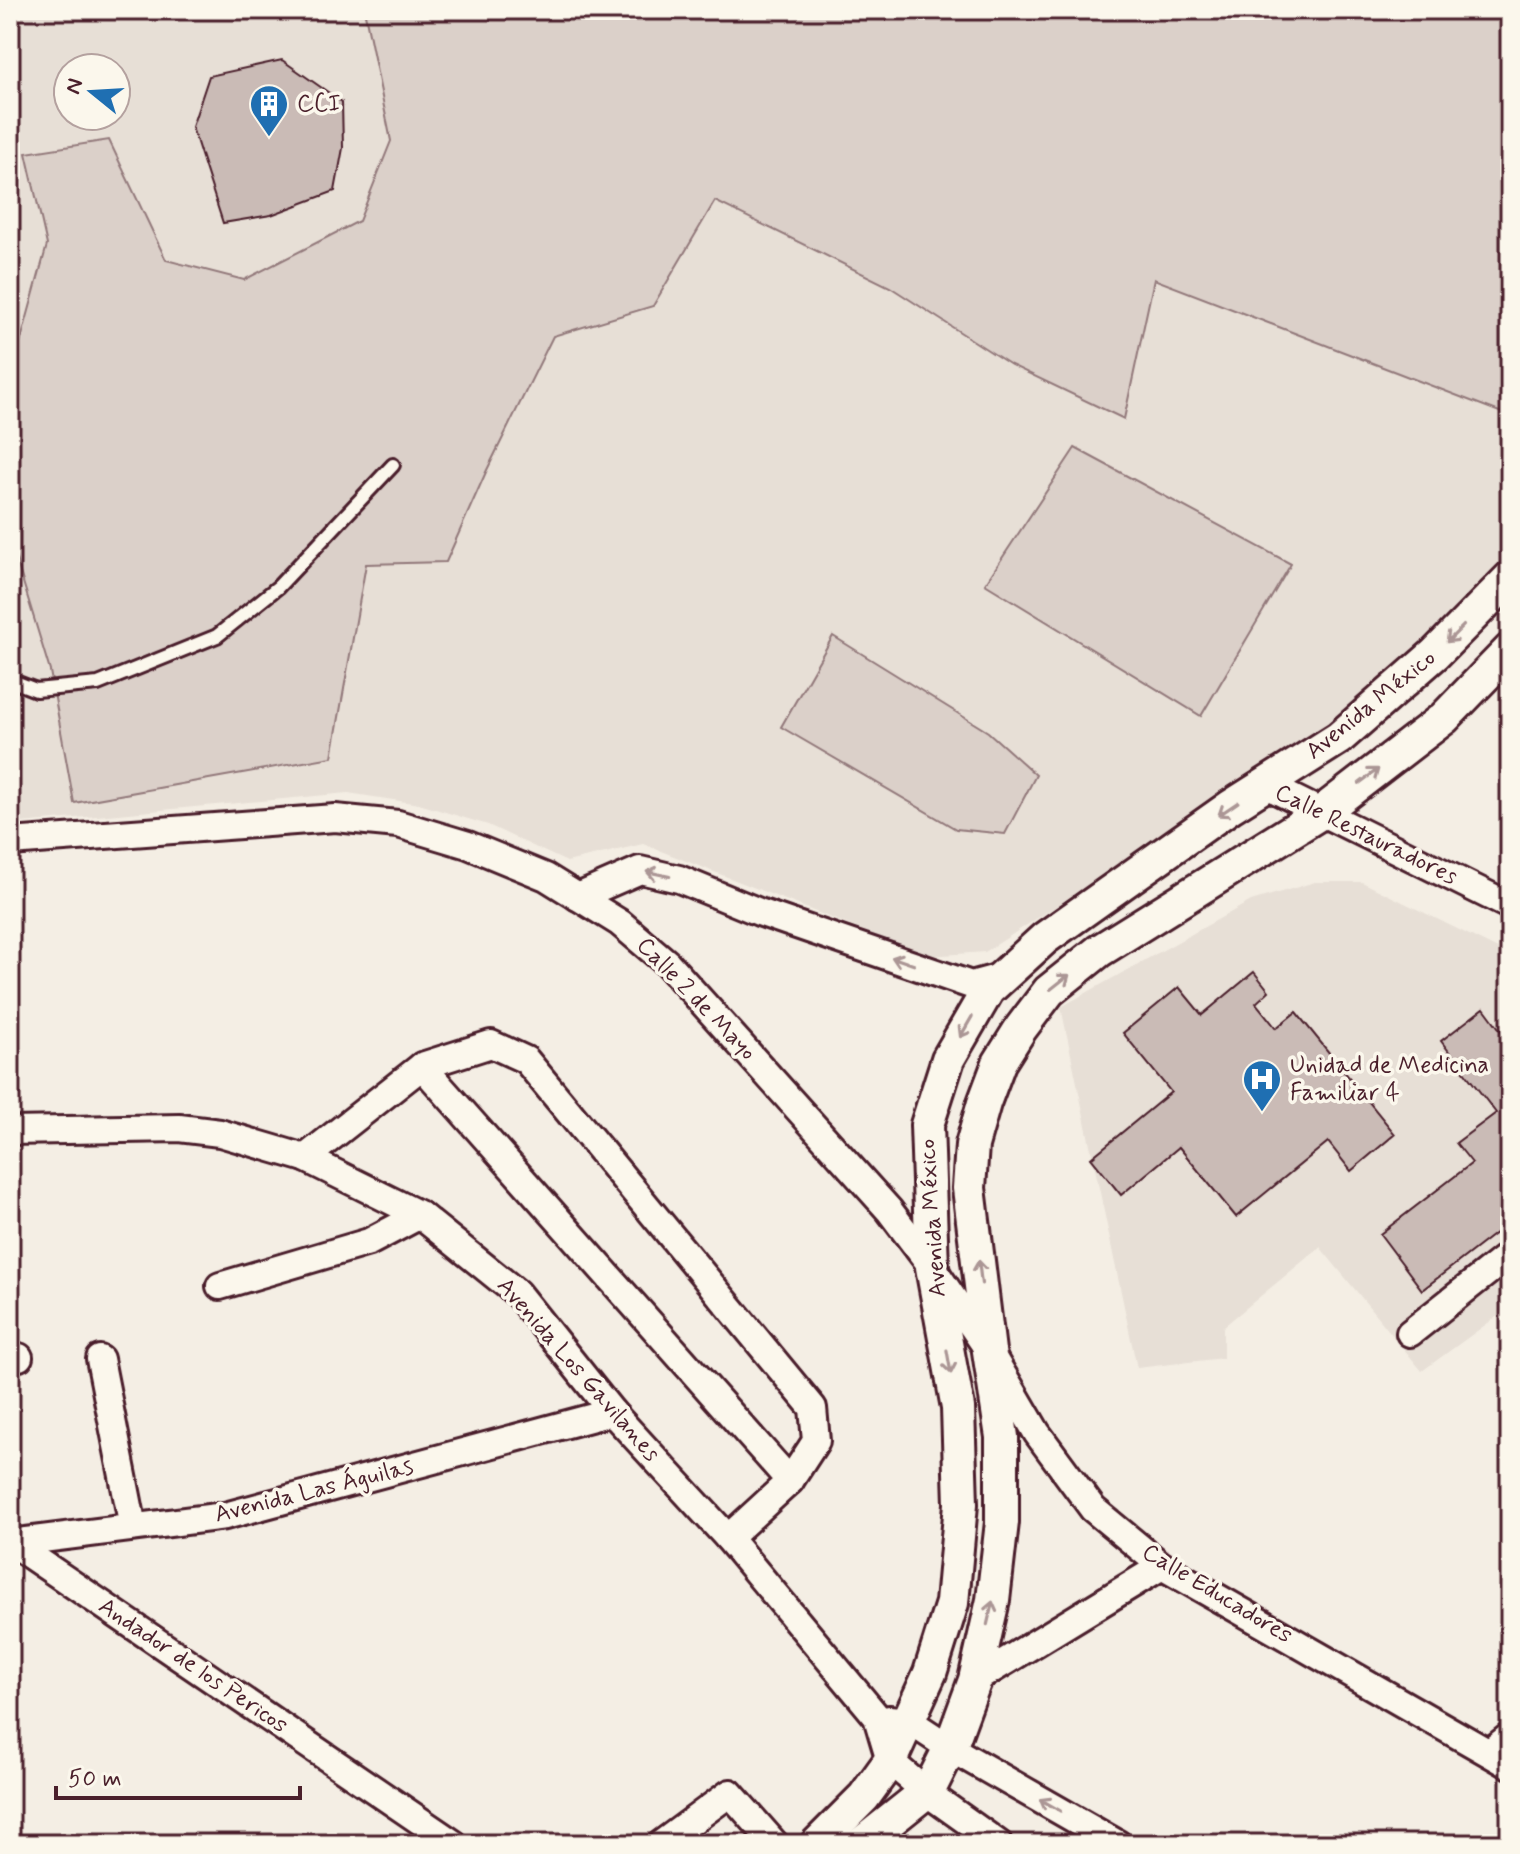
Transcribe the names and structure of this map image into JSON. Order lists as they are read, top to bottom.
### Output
{
  "streets": {
    "street": [
      "Avenida México",
      "Calle Restauradores",
      "Calle 2 de Mayo",
      "Avenida Los Gavilanes",
      "Avenida Las Águilas",
      "Calle Educadores",
      "Andador de los Pericos"
    ]
  },
  "crossings": [
    ["Avenida México", "Calle Restauradores"],
    ["Avenida México", "Calle 2 de Mayo"],
    ["Avenida México", "Calle Educadores"],
    ["Calle 2 de Mayo", "Calle Educadores"],
    ["Avenida Los Gavilanes", "Avenida Las Águilas"],
    ["Avenida Las Águilas", "Andador de los Pericos"]
  ],
  "places": {
    "building": ["CCI"],
    "hospital": ["Unidad de Medicina Familiar 4"]
  },
  "scale_bar": "50 m",
  "north": "left"
}
